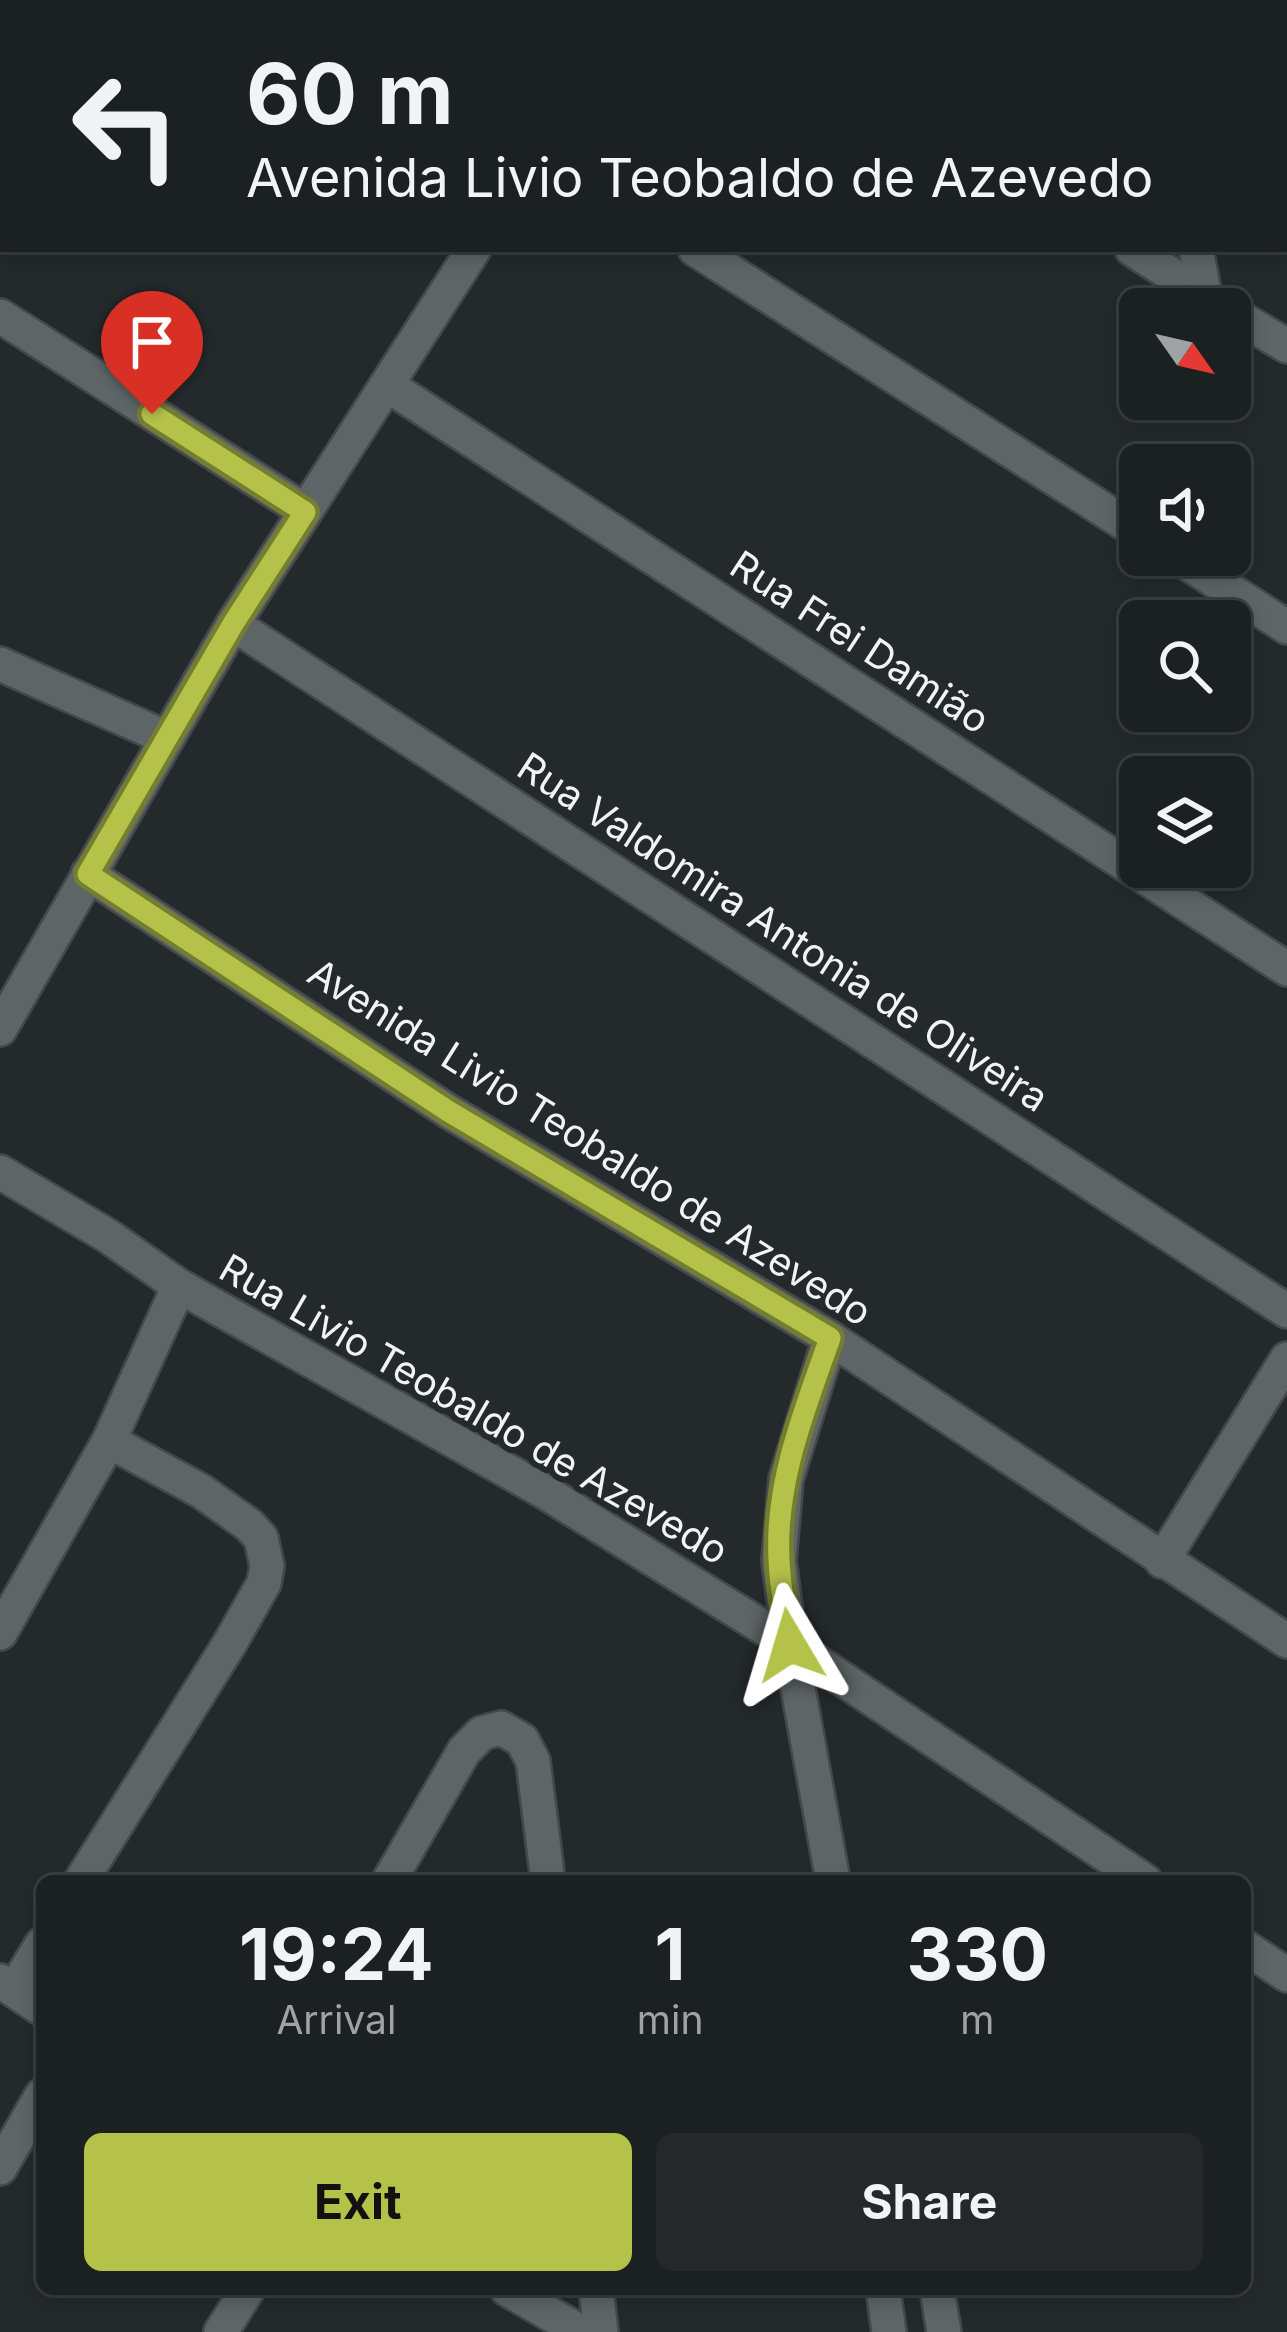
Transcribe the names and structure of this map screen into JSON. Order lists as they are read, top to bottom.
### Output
{
  "streets": {
    "street": [
      "Rua Frei Damião",
      "Rua Valdomira Antonia de Oliveira",
      "Avenida Livio Teobaldo de Azevedo",
      "Rua Livio Teobaldo de Azevedo"
    ]
  },
  "north": "bottom right",
  "page": {
    "turn": ["60 m", "Avenida Livio Teobaldo de Azevedo"],
    "eta": [
      "19:24",
      "Arrival",
      "1",
      "min",
      "330",
      "m"
    ],
    "buttons": ["Exit", "Share"]
  }
}
